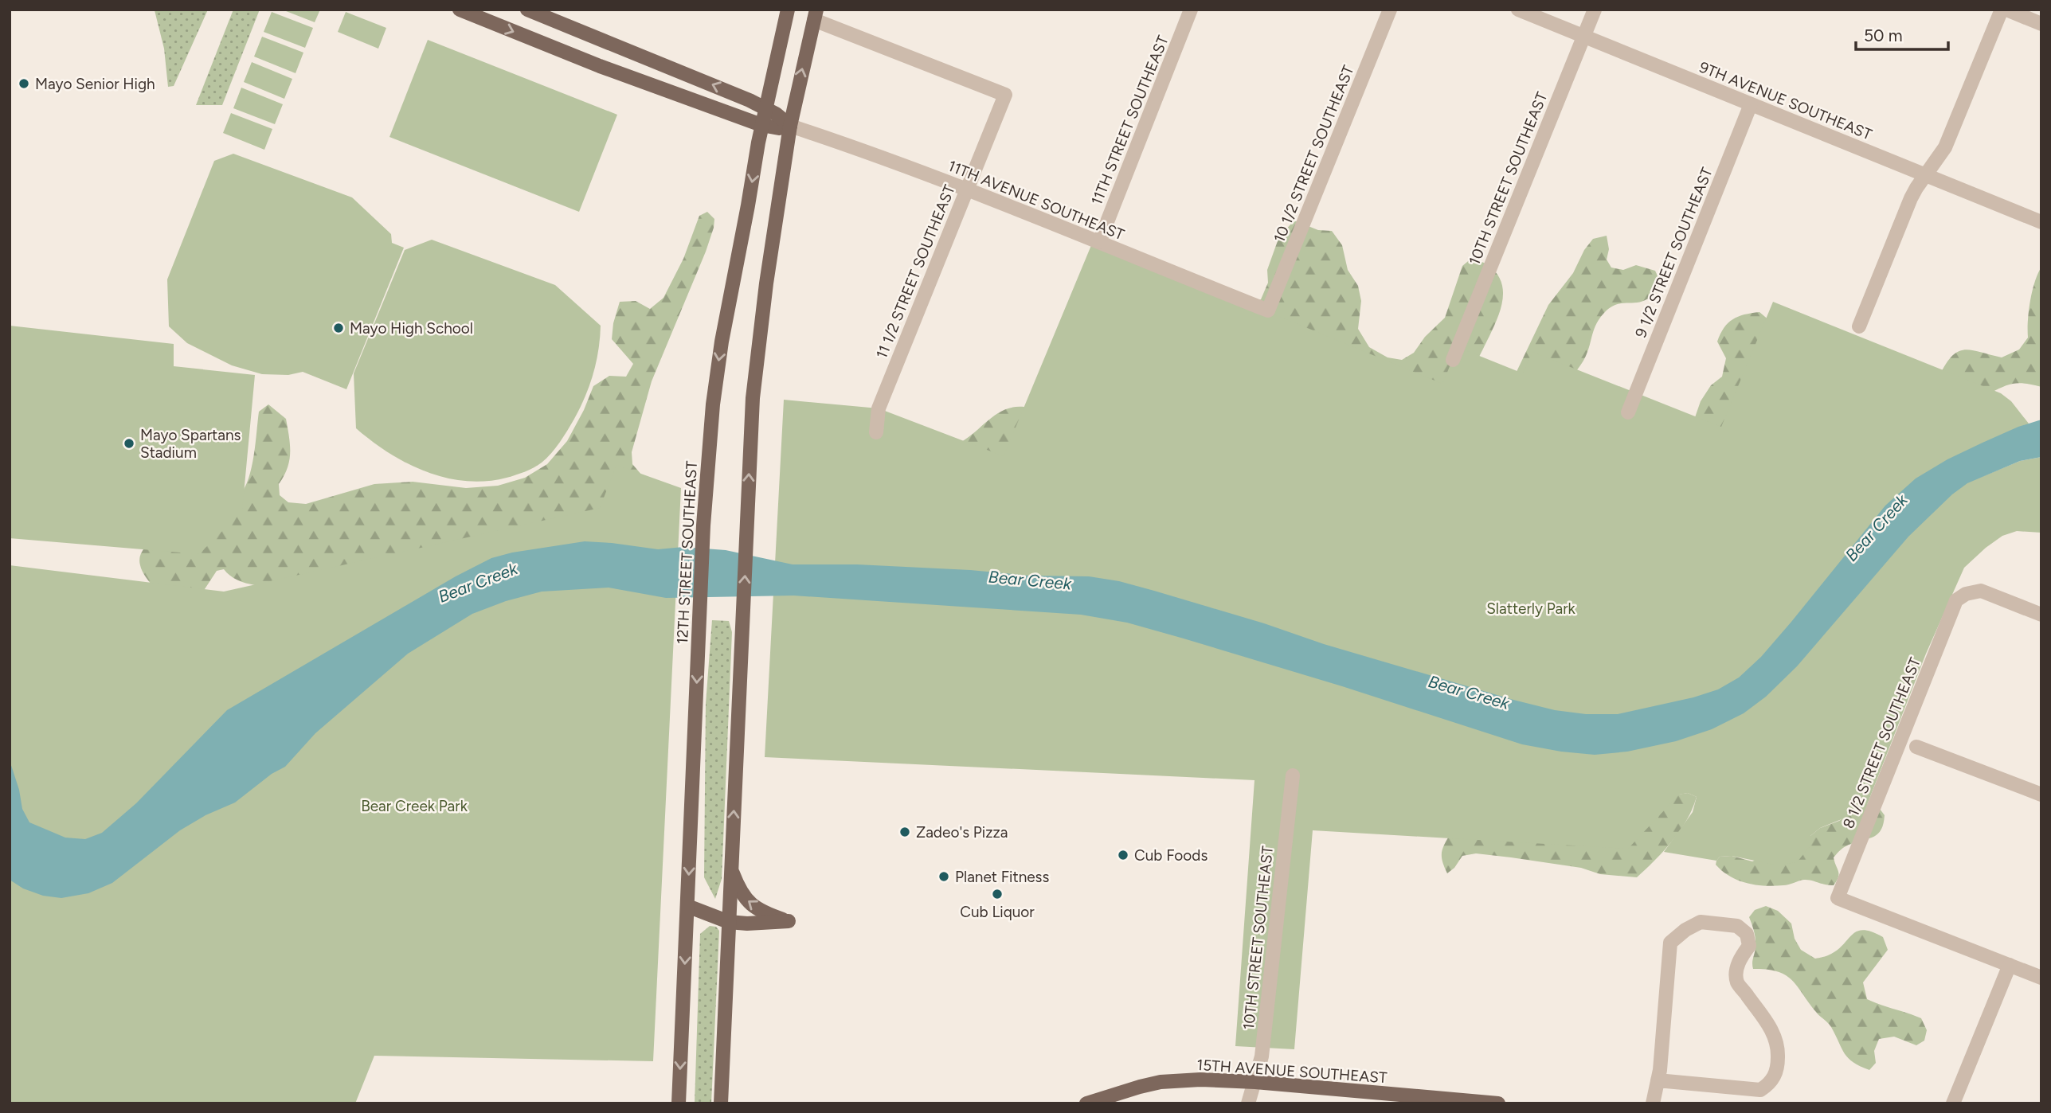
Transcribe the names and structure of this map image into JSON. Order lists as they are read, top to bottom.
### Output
{
  "streets": {
    "main road": ["11TH AVENUE SOUTHEAST", "12TH STREET SOUTHEAST", "15TH AVENUE SOUTHEAST"],
    "street": [
      "9TH AVENUE SOUTHEAST",
      "11TH STREET SOUTHEAST",
      "10 1/2 STREET SOUTHEAST",
      "10TH STREET SOUTHEAST",
      "9 1/2 STREET SOUTHEAST",
      "11 1/2 STREET SOUTHEAST",
      "8 1/2 STREET SOUTHEAST"
    ]
  },
  "crossings": [
    ["9TH AVENUE SOUTHEAST", "10TH STREET SOUTHEAST"],
    ["9TH AVENUE SOUTHEAST", "9 1/2 STREET SOUTHEAST"],
    ["11TH STREET SOUTHEAST", "11TH AVENUE SOUTHEAST"],
    ["10 1/2 STREET SOUTHEAST", "11TH AVENUE SOUTHEAST"],
    ["10TH STREET SOUTHEAST", "15TH AVENUE SOUTHEAST"],
    ["11TH AVENUE SOUTHEAST", "11 1/2 STREET SOUTHEAST"],
    ["11TH AVENUE SOUTHEAST", "12TH STREET SOUTHEAST"]
  ],
  "water": ["Bear Creek"],
  "parks": ["Slatterly Park", "Bear Creek Park"],
  "places": [
    "Mayo Senior High",
    "Mayo High School",
    "Mayo Spartans Stadium",
    "Zadeo's Pizza",
    "Cub Foods",
    "Planet Fitness",
    "Cub Liquor"
  ],
  "scale_bar": "50 m"
}
